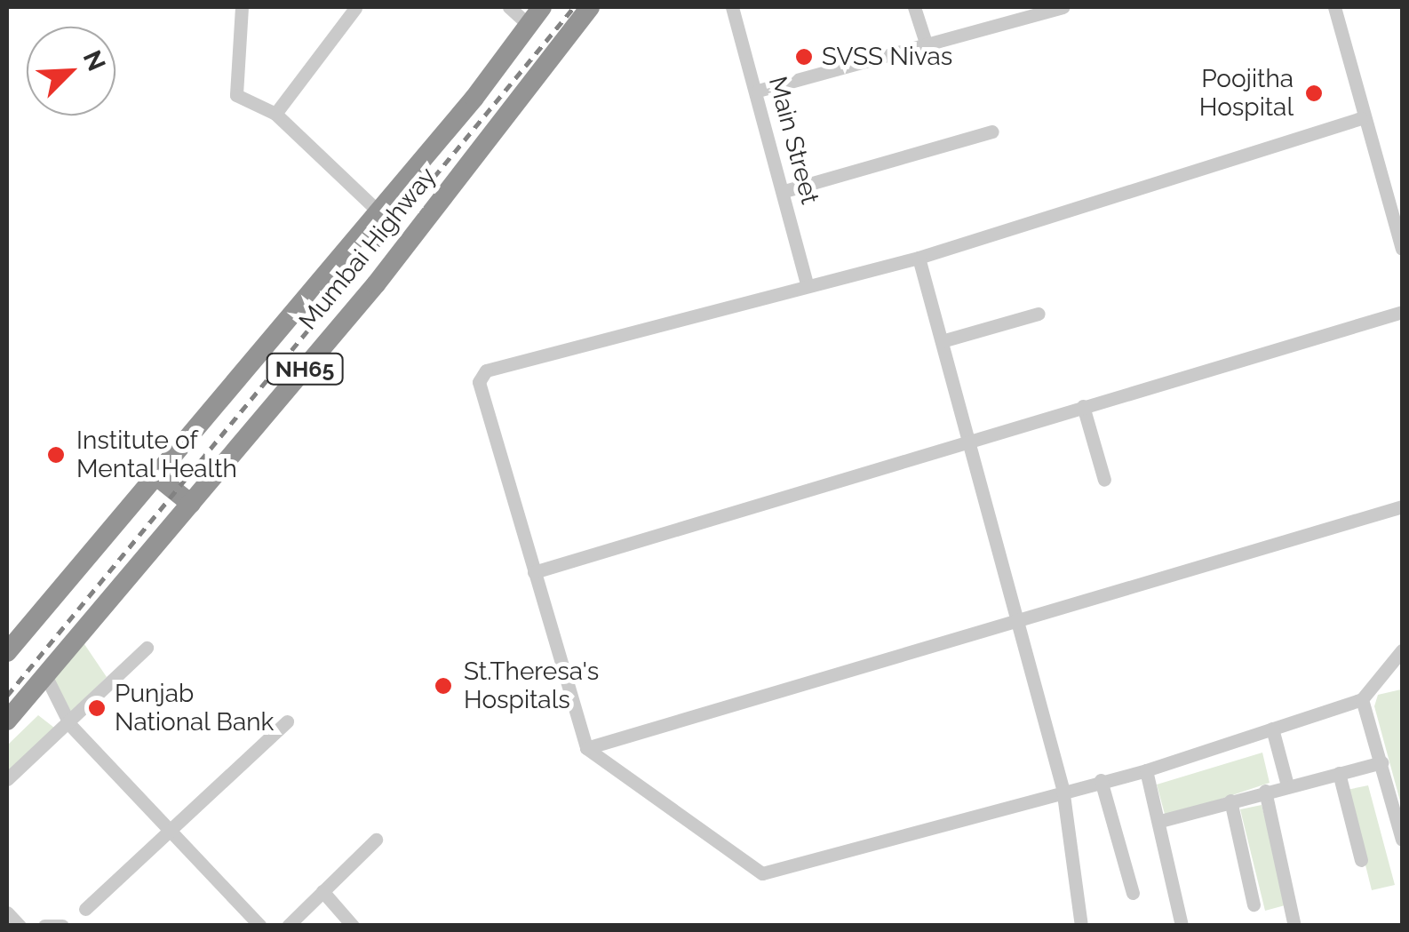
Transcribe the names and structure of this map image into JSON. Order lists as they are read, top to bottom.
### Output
{
  "streets": {
    "highway": ["Mumbai Highway", "NH65"],
    "street": ["Main Street"]
  },
  "places": [
    "SVSS Nivas",
    "Poojitha Hospital",
    "Institute of Mental Health",
    "St.Theresa's Hospitals",
    "Punjab National Bank"
  ],
  "north": "top right"
}
